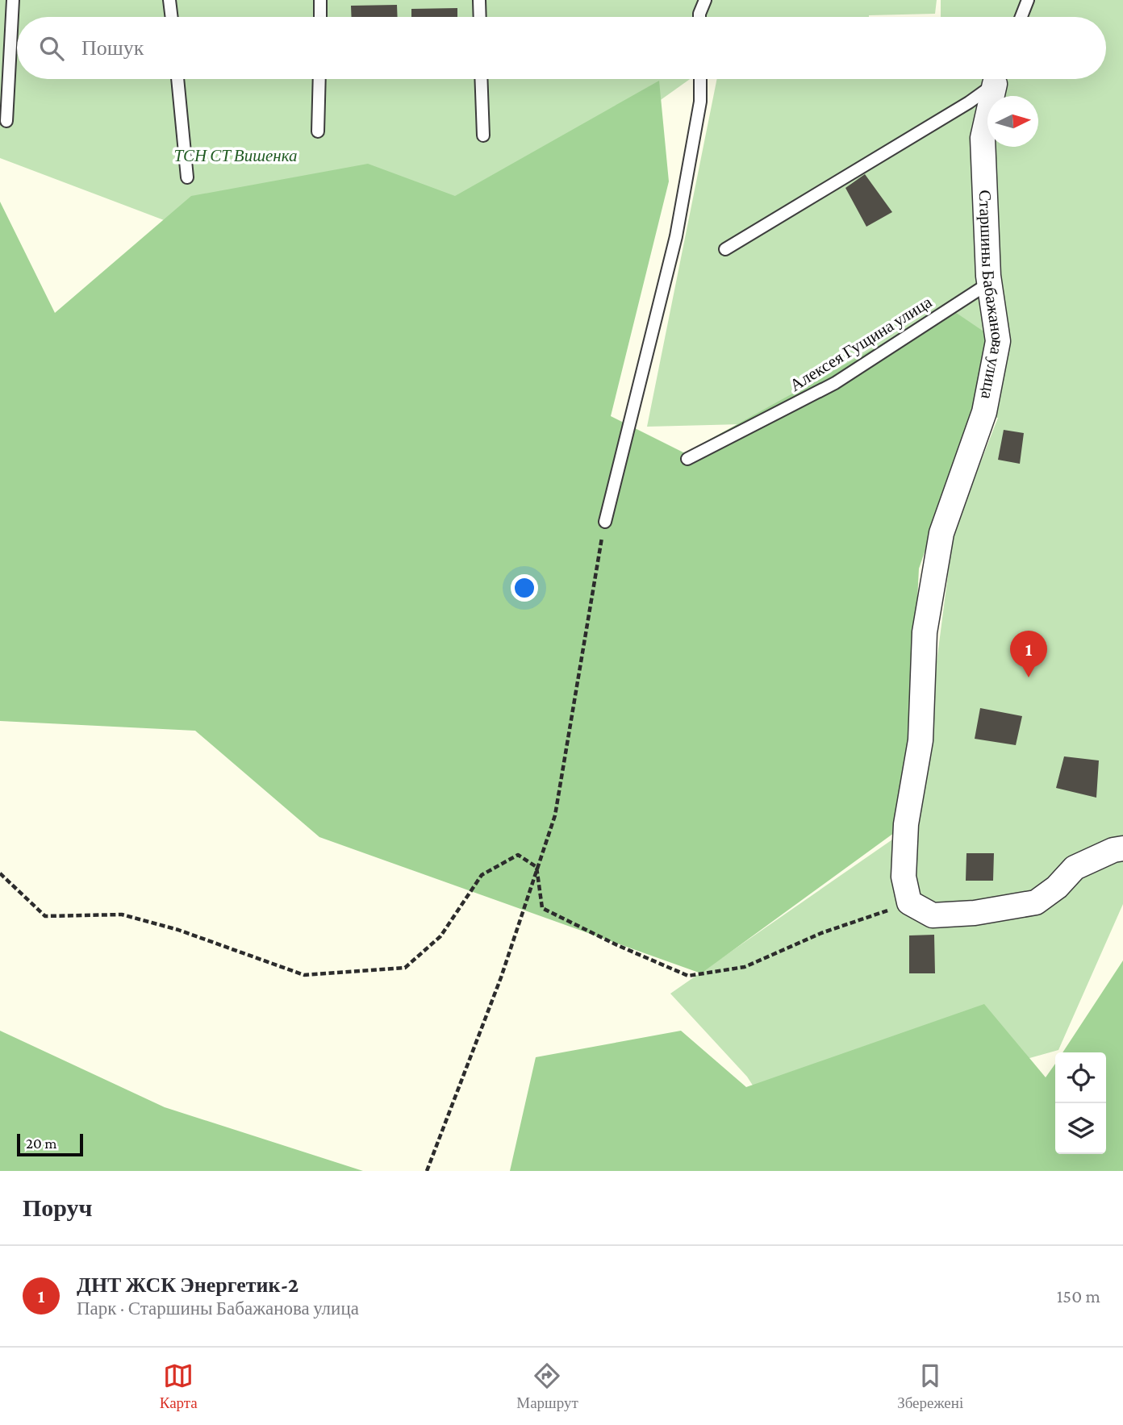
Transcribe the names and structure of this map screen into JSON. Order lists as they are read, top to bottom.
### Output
{
  "streets": {
    "street": ["Старшины Бабажанова улица"],
    "lane": ["Алексея Гущина улица"]
  },
  "crossings": [
    ["Старшины Бабажанова улица", "Алексея Гущина улица"]
  ],
  "parks": ["ТСН СТ Вишенка"],
  "scale_bar": "20 m",
  "north": "right",
  "page": {
    "search": "Пошук",
    "pins": "1",
    "scale": "20 m",
    "heading": "Поруч",
    "list": [
      {
        "mark": "1",
        "name": "ДНТ ЖСК Энергетик-2",
        "note": "Парк · Старшины Бабажанова улица",
        "value": "150 m"
      }
    ],
    "nav": ["Карта", "Маршрут", "Збережені"]
  }
}
